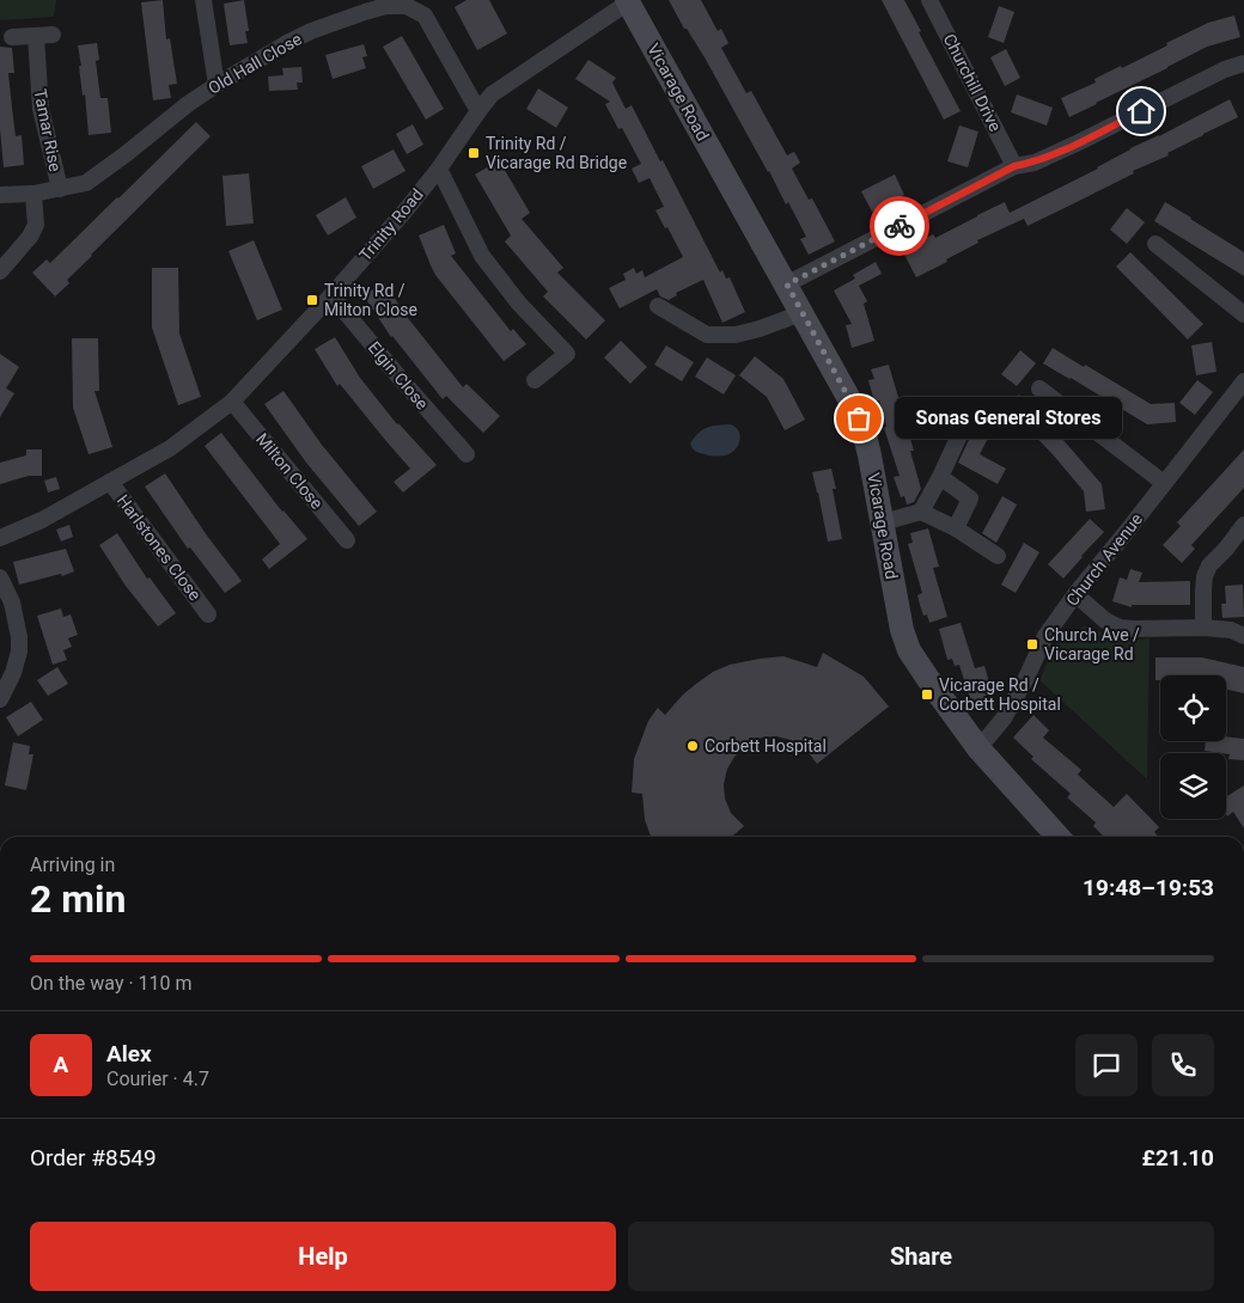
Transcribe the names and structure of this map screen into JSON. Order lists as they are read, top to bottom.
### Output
{
  "streets": {
    "street": [
      "Old Hall Close",
      "Churchill Drive",
      "Vicarage Road",
      "Tamar Rise",
      "Trinity Road",
      "Elgin Close",
      "Milton Close",
      "Harlstones Close",
      "Church Avenue"
    ]
  },
  "crossings": [
    ["Old Hall Close", "Tamar Rise"],
    ["Old Hall Close", "Trinity Road"],
    ["Vicarage Road", "Trinity Road"],
    ["Vicarage Road", "Church Avenue"],
    ["Trinity Road", "Elgin Close"],
    ["Trinity Road", "Milton Close"],
    ["Trinity Road", "Harlstones Close"]
  ],
  "places": {
    "transit": [
      "Trinity Rd / Vicarage Rd Bridge",
      "Trinity Rd / Milton Close",
      "Church Ave / Vicarage Rd",
      "Vicarage Rd / Corbett Hospital"
    ],
    "other": ["Sonas General Stores", "Corbett Hospital"]
  },
  "page": {
    "bubble": "Sonas General Stores",
    "heading": ["2 min", "Arriving in", "19:48–19:53"],
    "panel": [
      "Alex",
      "Courier · 4.7",
      "Order #8549",
      "£21.10"
    ],
    "bar": "On the way · 110 m",
    "round": "A",
    "buttons": ["Help", "Share"]
  }
}
